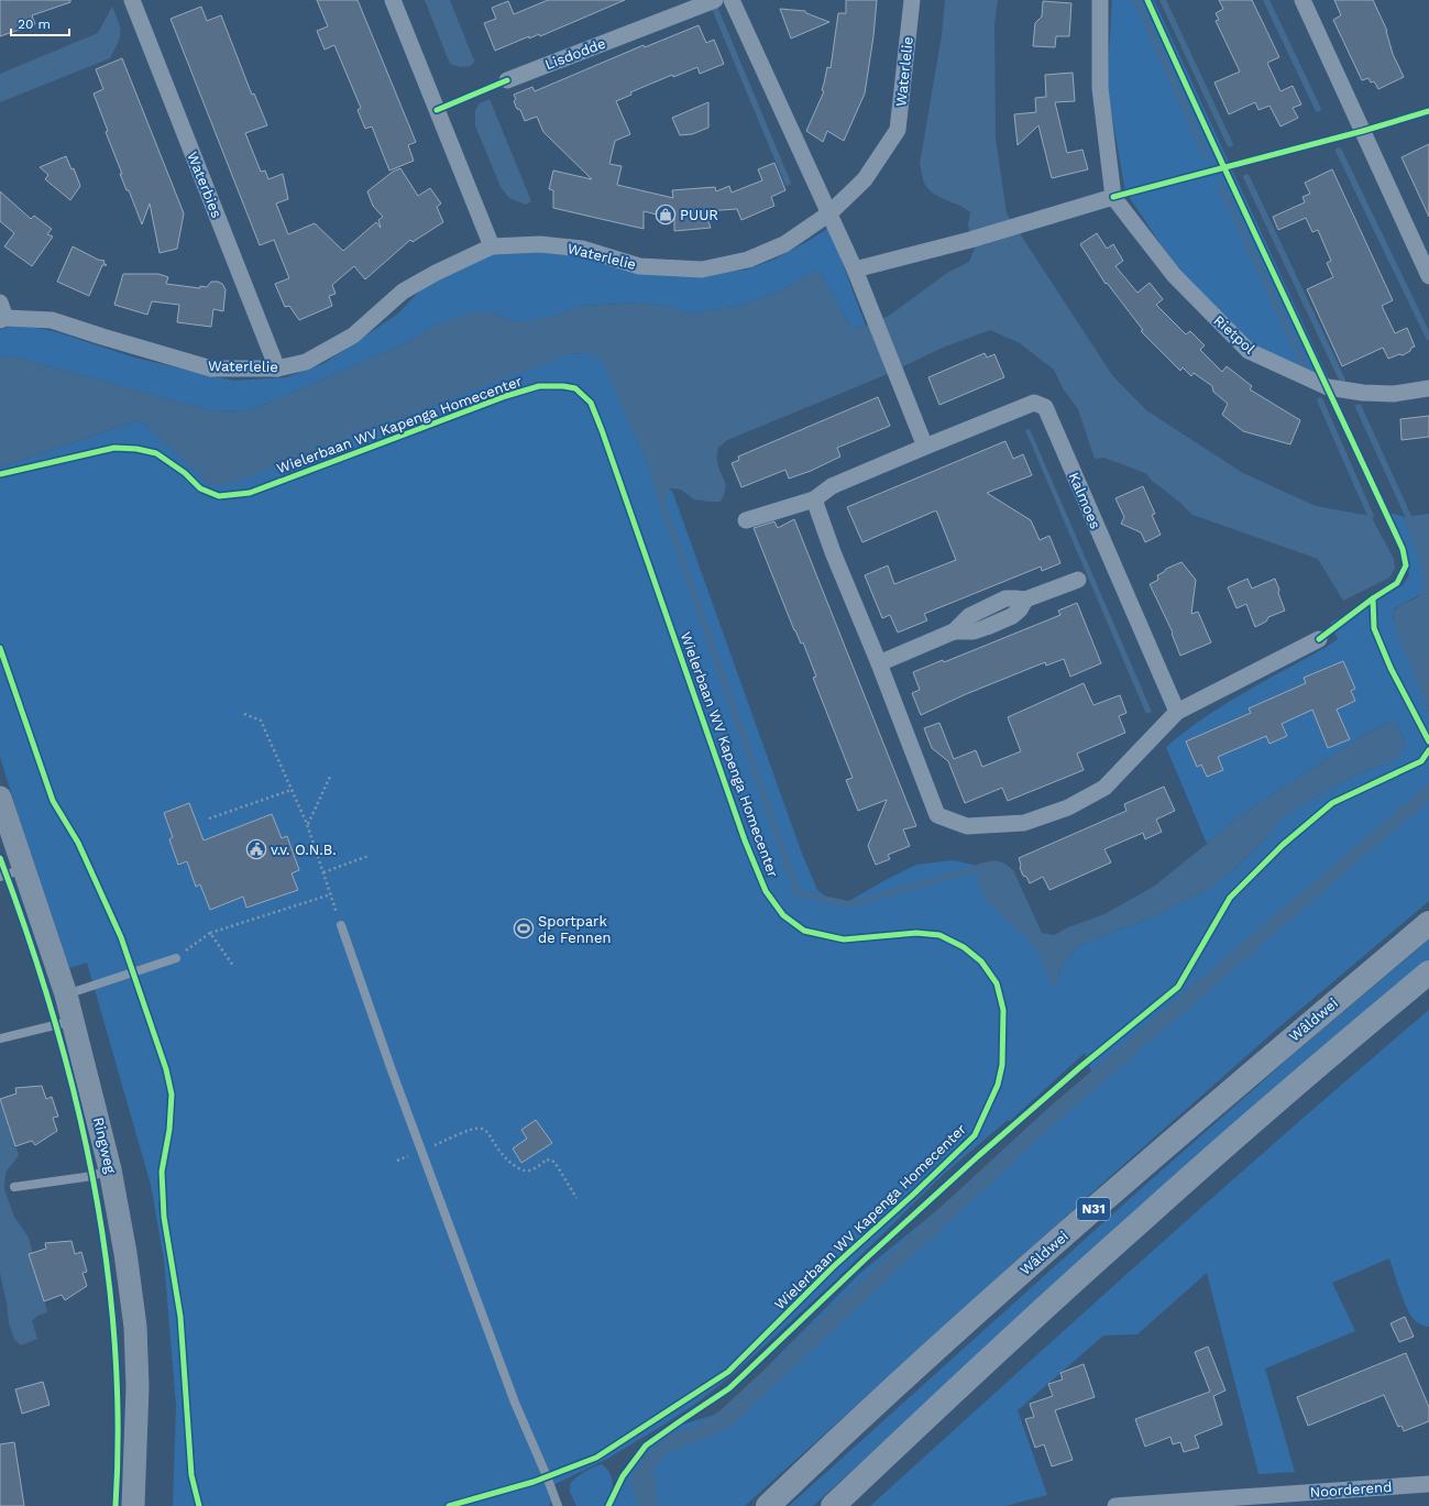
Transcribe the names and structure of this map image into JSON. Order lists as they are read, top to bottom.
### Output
{
  "streets": {
    "highway": ["Wâldwei", "N31"],
    "main road": ["Ringweg"],
    "street": [
      "Lisdodde",
      "Waterlelie",
      "Waterbies",
      "Rietpol",
      "Kalmoes",
      "Noorderend"
    ],
    "cycle path": ["Wielerbaan WV Kapenga Homecenter"]
  },
  "crossings": [
    ["Waterlelie", "Waterbies"]
  ],
  "places": {
    "shop": ["PUUR"],
    "public building": ["v.v. O.N.B."],
    "sports": ["Sportpark de Fennen"]
  },
  "scale_bar": "20 m"
}
